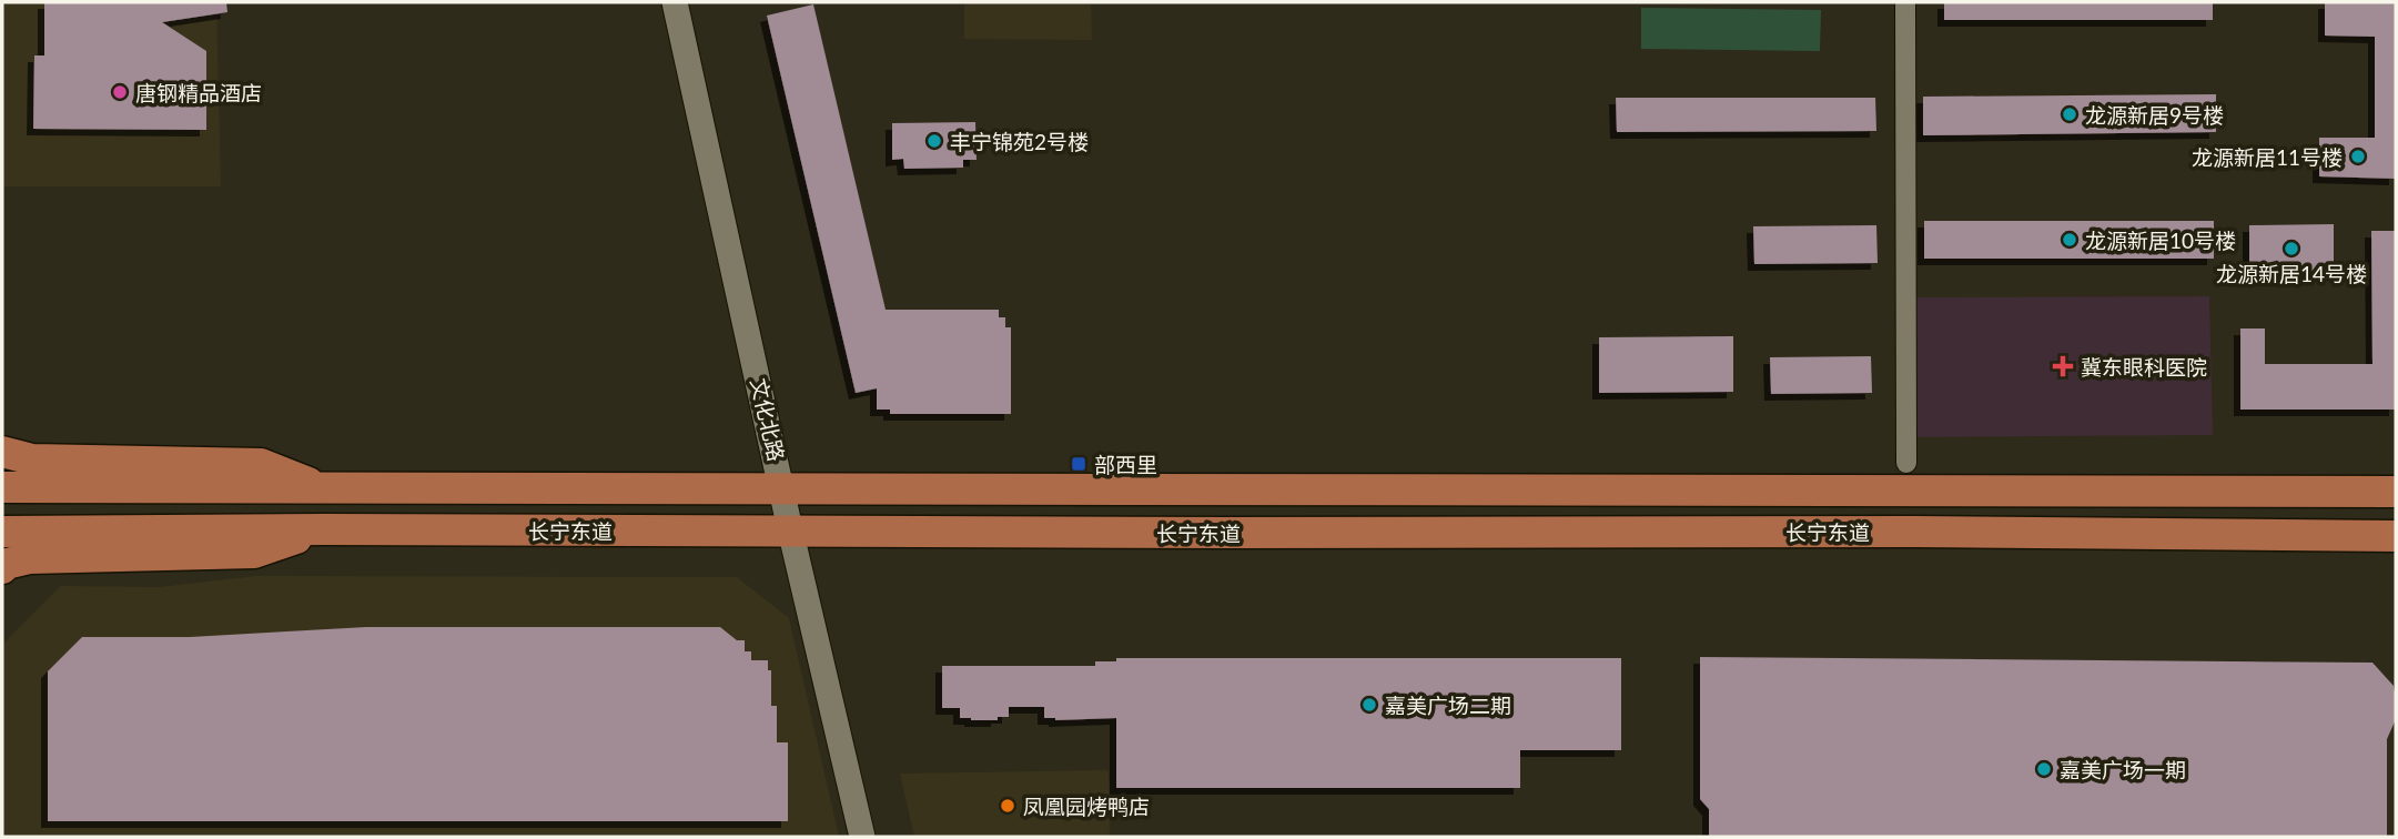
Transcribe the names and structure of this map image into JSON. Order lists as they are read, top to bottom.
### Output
{
  "streets": {
    "main road": ["长宁东道"],
    "street": ["文化北路"]
  },
  "crossings": [
    ["文化北路", "长宁东道"]
  ],
  "places": {
    "other": [
      "唐钢精品酒店",
      "龙源新居9号楼",
      "丰宁锦苑2号楼",
      "龙源新居11号楼",
      "龙源新居10号楼",
      "龙源新居14号楼",
      "嘉美广场二期",
      "嘉美广场一期",
      "凤凰园烤鸭店"
    ],
    "health": ["冀东眼科医院"],
    "transit": ["部西里"]
  }
}
